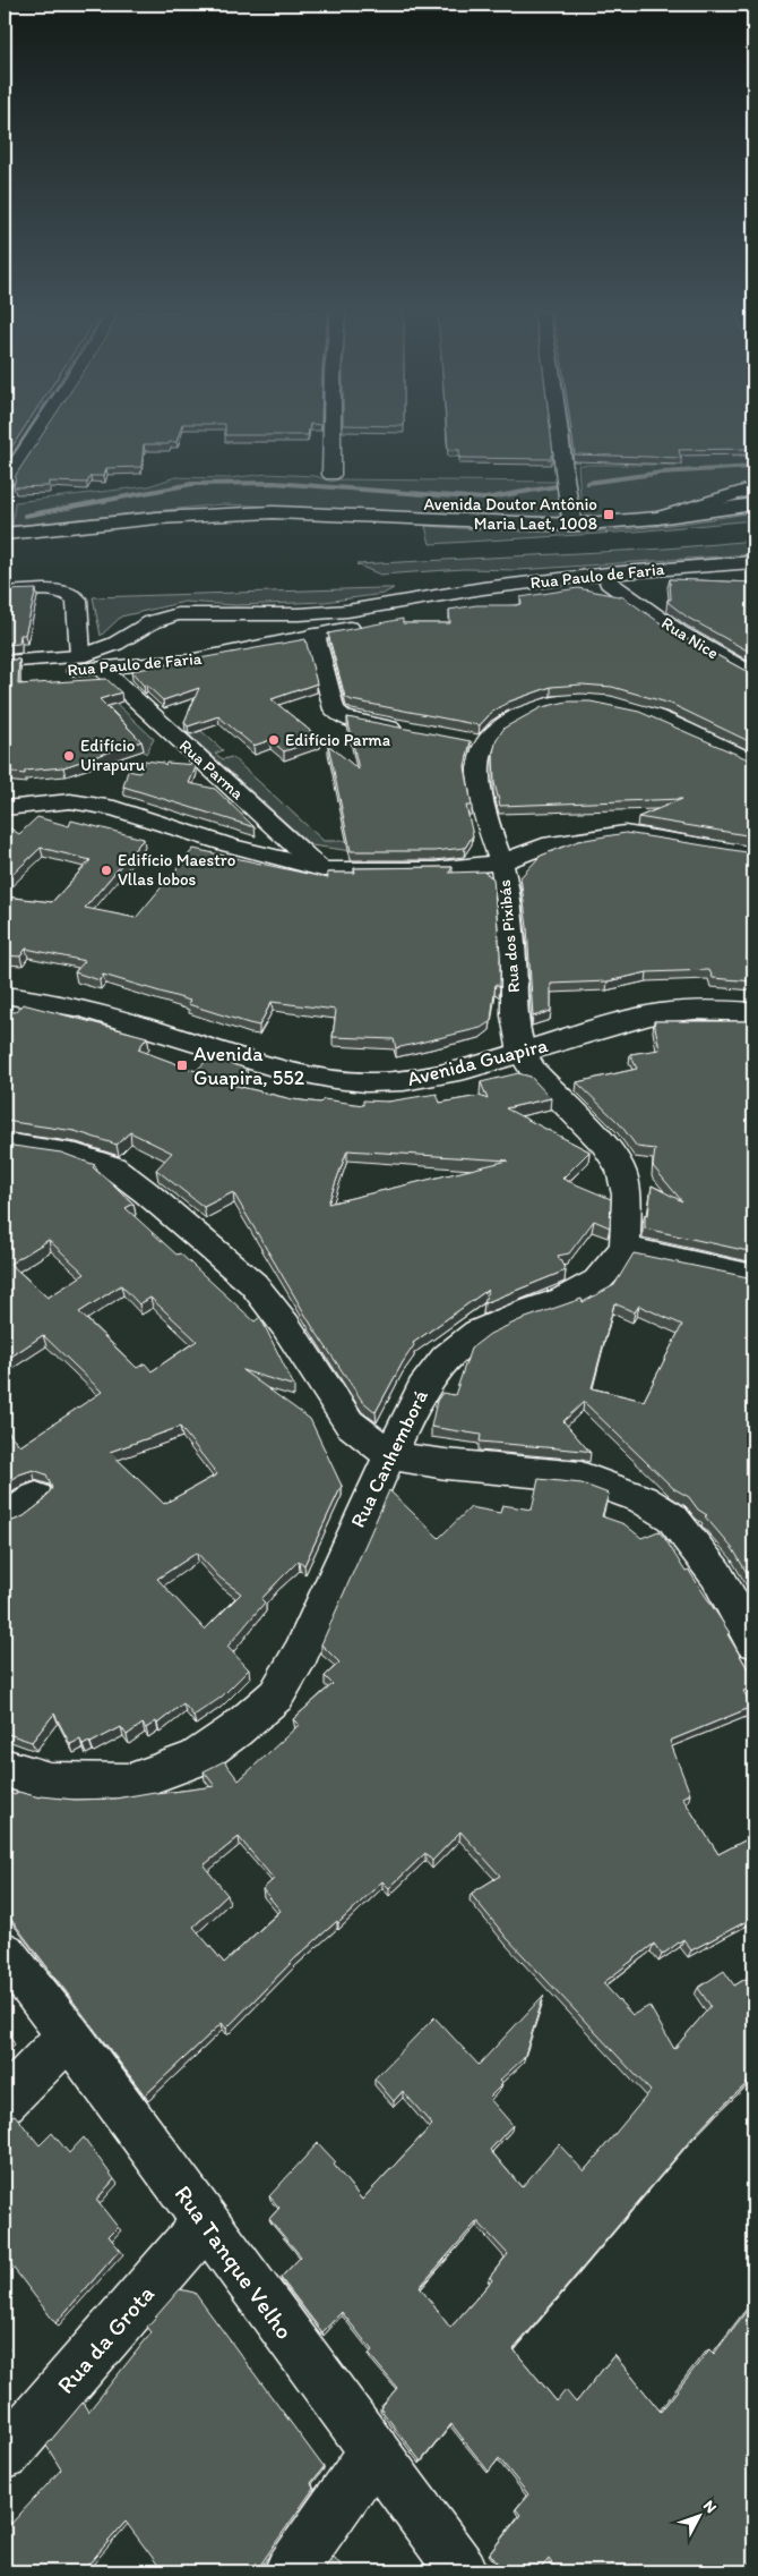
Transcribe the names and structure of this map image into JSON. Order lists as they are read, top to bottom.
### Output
{
  "streets": {
    "street": [
      "Rua Paulo de Faria",
      "Rua Nice",
      "Rua Parma",
      "Rua dos Pixibás",
      "Avenida Guapira",
      "Rua Canhemborá",
      "Rua Tanque Velho",
      "Rua da Grota"
    ]
  },
  "crossings": [
    ["Rua Paulo de Faria", "Rua Nice"],
    ["Rua Paulo de Faria", "Rua Parma"],
    ["Rua dos Pixibás", "Avenida Guapira"],
    ["Rua Tanque Velho", "Rua da Grota"]
  ],
  "places": {
    "transit": ["Avenida Doutor Antônio Maria Laet, 1008", "Avenida Guapira, 552"],
    "other": ["Edifício Parma", "Edifício Uirapuru", "Edifício Maestro Vllas lobos"]
  },
  "north": "top right"
}
